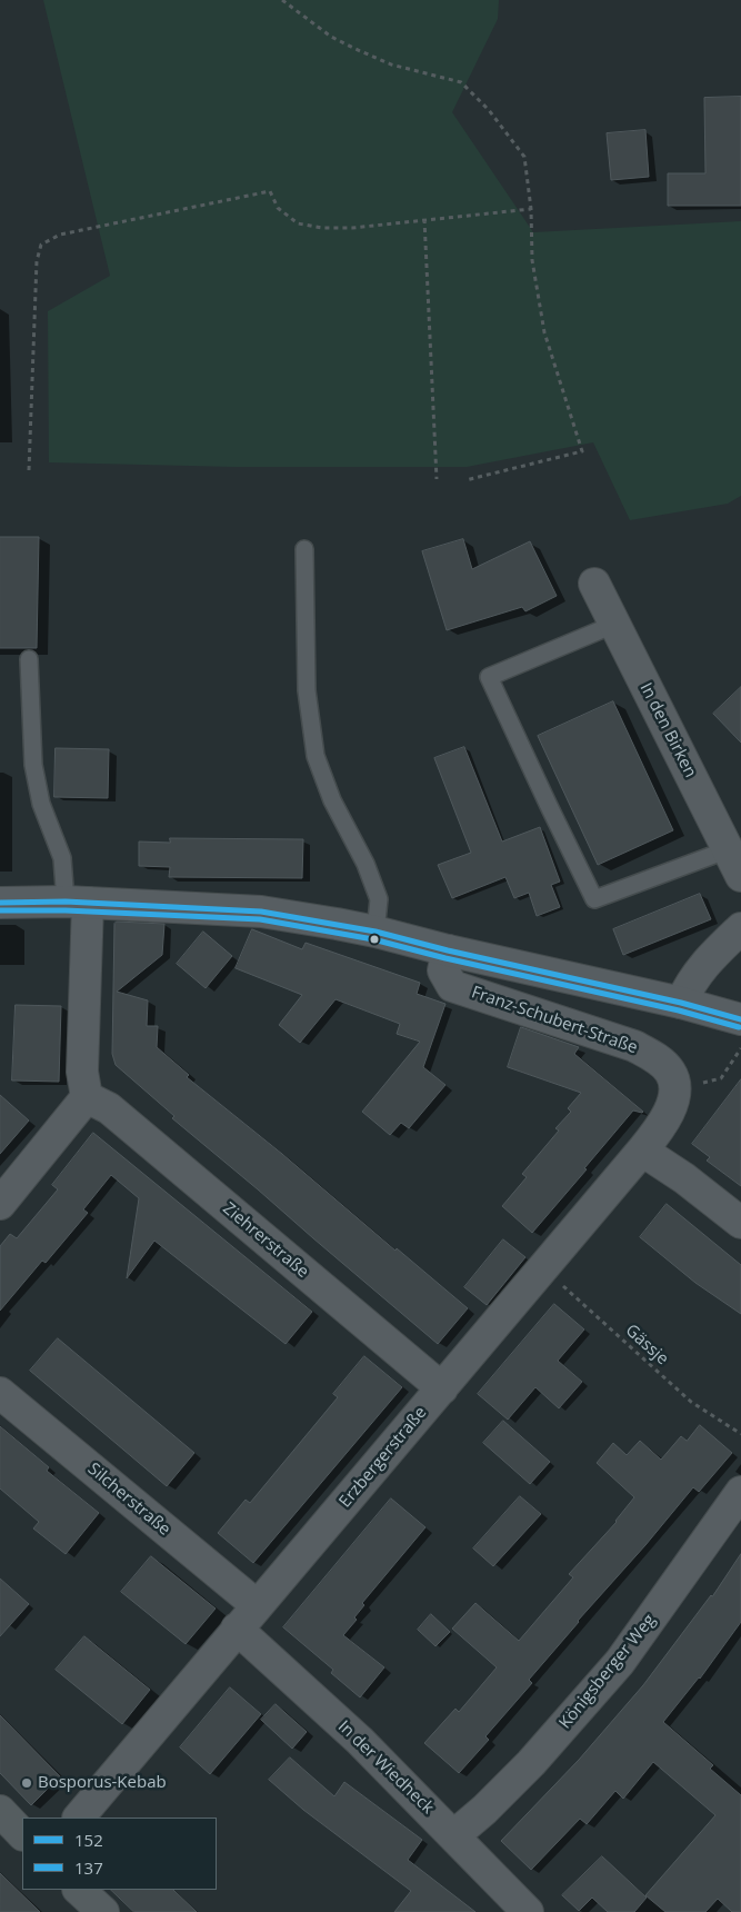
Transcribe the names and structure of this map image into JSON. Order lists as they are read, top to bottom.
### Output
{
  "streets": {
    "street": [
      "In den Birken",
      "Franz-Schubert-Straße",
      "Ziehrerstraße",
      "Erzbergerstraße",
      "Silcherstraße",
      "Königsberger Weg",
      "In der Wiedheck"
    ],
    "path": ["Gässje"]
  },
  "crossings": [
    ["Franz-Schubert-Straße", "Erzbergerstraße"],
    ["Ziehrerstraße", "Erzbergerstraße"],
    ["Gässje", "Erzbergerstraße"],
    ["Erzbergerstraße", "Silcherstraße"],
    ["Erzbergerstraße", "In der Wiedheck"],
    ["Königsberger Weg", "In der Wiedheck"]
  ],
  "places": ["Bosporus-Kebab"],
  "lines": ["transit line 152", "transit line 137"],
  "legend": ["152", "137"]
}
